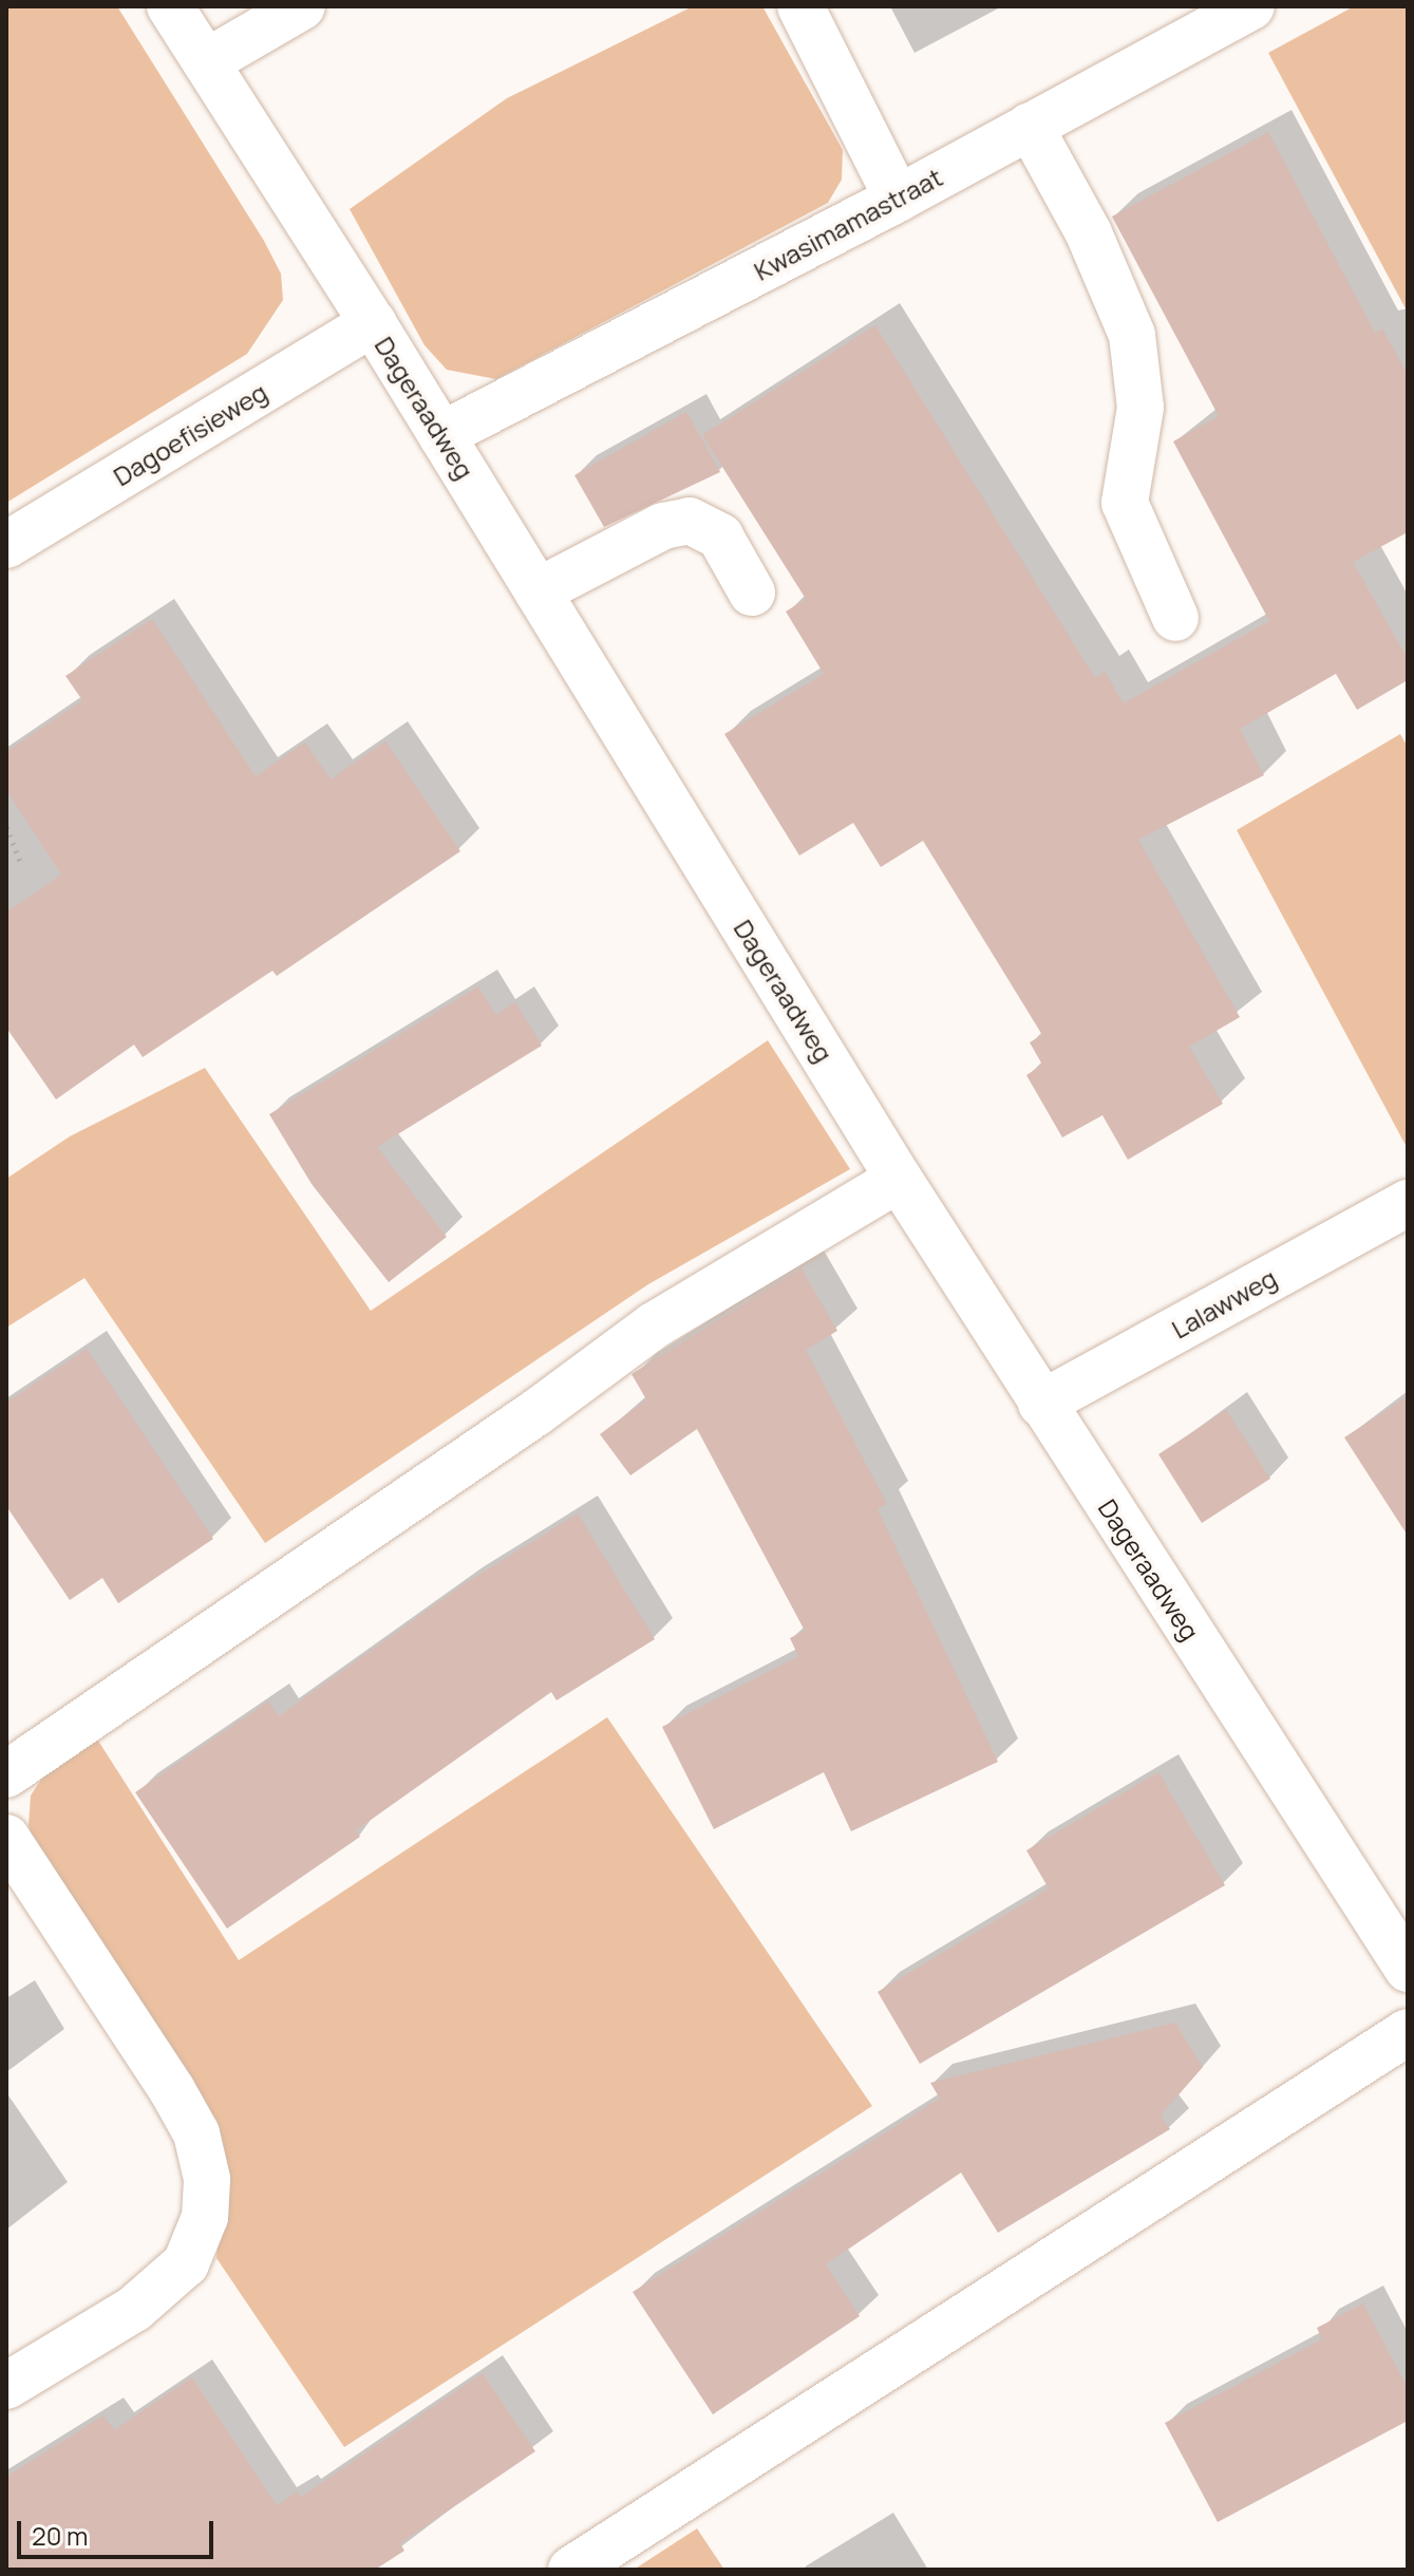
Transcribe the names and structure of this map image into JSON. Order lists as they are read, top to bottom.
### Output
{
  "streets": {
    "street": [
      "Kwasimamastraat",
      "Dageraadweg",
      "Dagoefisieweg",
      "Lalawweg"
    ]
  },
  "crossings": [
    ["Kwasimamastraat", "Dageraadweg"],
    ["Dageraadweg", "Dagoefisieweg"],
    ["Dageraadweg", "Lalawweg"]
  ],
  "scale_bar": "20 m"
}
